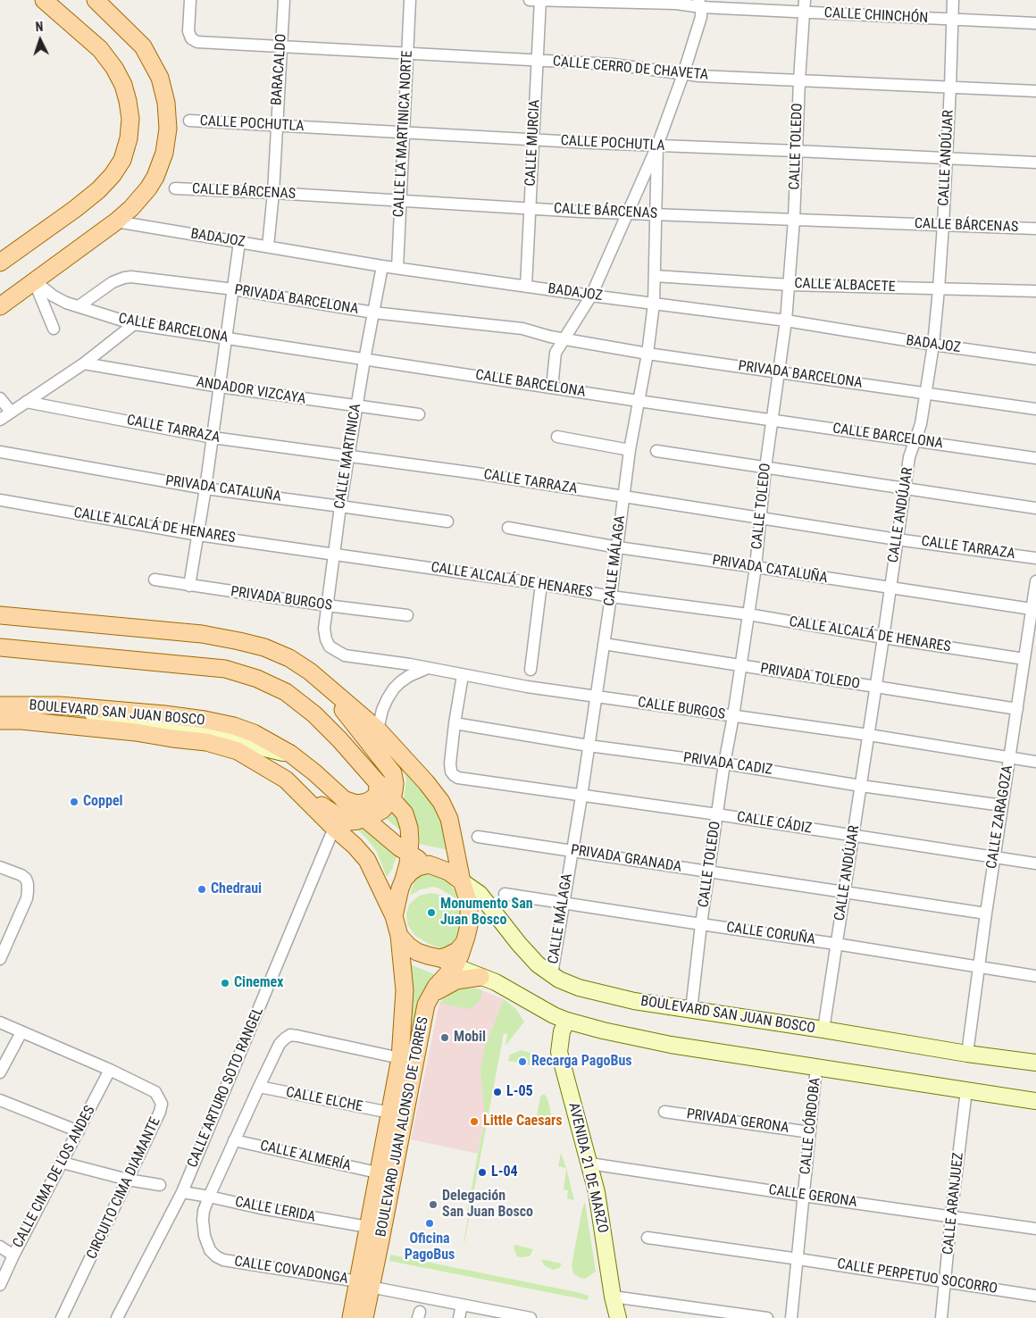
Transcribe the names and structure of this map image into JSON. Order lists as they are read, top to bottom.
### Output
{
  "streets": {
    "main road": ["BOULEVARD SAN JUAN BOSCO", "BOULEVARD JUAN ALONSO DE TORRES"],
    "street": [
      "CALLE CHINCHÓN",
      "CALLE CERRO DE CHAVETA",
      "BARACALDO",
      "CALLE POCHUTLA",
      "CALLE LA MARTINICA NORTE",
      "CALLE MURCIA",
      "CALLE TOLEDO",
      "CALLE ANDÚJAR",
      "CALLE BÁRCENAS",
      "BADAJOZ",
      "CALLE ALBACETE",
      "PRIVADA BARCELONA",
      "CALLE BARCELONA",
      "ANDADOR VIZCAYA",
      "CALLE TARRAZA",
      "CALLE MARTINICA",
      "PRIVADA CATALUÑA",
      "CALLE ALCALÁ DE HENARES",
      "CALLE MÁLAGA",
      "PRIVADA BURGOS",
      "PRIVADA TOLEDO",
      "CALLE BURGOS",
      "PRIVADA CADIZ",
      "CALLE ZARAGOZA",
      "CALLE CÁDIZ",
      "PRIVADA GRANADA",
      "CALLE CORUÑA",
      "CALLE ARTURO SOTO RANGEL",
      "CALLE ELCHE",
      "PRIVADA GERONA",
      "CALLE CÓRDOBA",
      "CALLE ALMERÍA",
      "AVENIDA 21 DE MARZO",
      "CALLE CIMA DE LOS ANDES",
      "CIRCUITO CIMA DIAMANTE",
      "CALLE GERONA",
      "CALLE ARANJUEZ",
      "CALLE LERIDA",
      "CALLE COVADONGA",
      "CALLE PERPETUO SOCORRO"
    ]
  },
  "crossings": [
    ["CALLE CHINCHÓN", "CALLE MURCIA"],
    ["CALLE CHINCHÓN", "CALLE TOLEDO"],
    ["CALLE CHINCHÓN", "CALLE ANDÚJAR"],
    ["CALLE CERRO DE CHAVETA", "BARACALDO"],
    ["CALLE CERRO DE CHAVETA", "CALLE LA MARTINICA NORTE"],
    ["CALLE CERRO DE CHAVETA", "CALLE MURCIA"],
    ["CALLE CERRO DE CHAVETA", "CALLE TOLEDO"],
    ["CALLE CERRO DE CHAVETA", "CALLE ANDÚJAR"],
    ["BARACALDO", "CALLE POCHUTLA"],
    ["BARACALDO", "CALLE BÁRCENAS"],
    ["BARACALDO", "BADAJOZ"],
    ["CALLE POCHUTLA", "CALLE LA MARTINICA NORTE"],
    ["CALLE POCHUTLA", "CALLE MURCIA"],
    ["CALLE POCHUTLA", "CALLE TOLEDO"],
    ["CALLE POCHUTLA", "CALLE ANDÚJAR"],
    ["CALLE POCHUTLA", "CALLE MÁLAGA"],
    ["CALLE LA MARTINICA NORTE", "CALLE BÁRCENAS"],
    ["CALLE LA MARTINICA NORTE", "BADAJOZ"],
    ["CALLE MURCIA", "CALLE BÁRCENAS"],
    ["CALLE MURCIA", "BADAJOZ"],
    ["CALLE TOLEDO", "CALLE BÁRCENAS"],
    ["CALLE TOLEDO", "BADAJOZ"],
    ["CALLE TOLEDO", "CALLE ALBACETE"],
    ["CALLE TOLEDO", "PRIVADA BARCELONA"],
    ["CALLE TOLEDO", "CALLE BARCELONA"],
    ["CALLE TOLEDO", "CALLE TARRAZA"],
    ["CALLE TOLEDO", "PRIVADA CATALUÑA"],
    ["CALLE TOLEDO", "CALLE ALCALÁ DE HENARES"],
    ["CALLE TOLEDO", "PRIVADA TOLEDO"],
    ["CALLE TOLEDO", "CALLE BURGOS"],
    ["CALLE TOLEDO", "BOULEVARD SAN JUAN BOSCO"],
    ["CALLE TOLEDO", "PRIVADA CADIZ"],
    ["CALLE TOLEDO", "CALLE CÁDIZ"],
    ["CALLE TOLEDO", "PRIVADA GRANADA"],
    ["CALLE TOLEDO", "CALLE CORUÑA"],
    ["CALLE ANDÚJAR", "CALLE BÁRCENAS"],
    ["CALLE ANDÚJAR", "BADAJOZ"],
    ["CALLE ANDÚJAR", "CALLE ALBACETE"],
    ["CALLE ANDÚJAR", "PRIVADA BARCELONA"],
    ["CALLE ANDÚJAR", "CALLE BARCELONA"],
    ["CALLE ANDÚJAR", "CALLE TARRAZA"],
    ["CALLE ANDÚJAR", "PRIVADA CATALUÑA"],
    ["CALLE ANDÚJAR", "CALLE ALCALÁ DE HENARES"],
    ["CALLE ANDÚJAR", "PRIVADA TOLEDO"],
    ["CALLE ANDÚJAR", "CALLE BURGOS"],
    ["CALLE ANDÚJAR", "BOULEVARD SAN JUAN BOSCO"],
    ["CALLE ANDÚJAR", "PRIVADA CADIZ"],
    ["CALLE ANDÚJAR", "CALLE CÁDIZ"],
    ["CALLE ANDÚJAR", "PRIVADA GRANADA"],
    ["CALLE ANDÚJAR", "CALLE CORUÑA"],
    ["CALLE BÁRCENAS", "CALLE MÁLAGA"],
    ["BADAJOZ", "CALLE MARTINICA"],
    ["BADAJOZ", "CALLE MÁLAGA"],
    ["CALLE ALBACETE", "CALLE MÁLAGA"],
    ["PRIVADA BARCELONA", "CALLE BARCELONA"],
    ["PRIVADA BARCELONA", "CALLE MARTINICA"],
    ["PRIVADA BARCELONA", "CALLE MÁLAGA"],
    ["CALLE BARCELONA", "CALLE MARTINICA"],
    ["CALLE BARCELONA", "CALLE MÁLAGA"],
    ["ANDADOR VIZCAYA", "CALLE MARTINICA"],
    ["CALLE TARRAZA", "CALLE MARTINICA"],
    ["CALLE TARRAZA", "CALLE MÁLAGA"],
    ["CALLE MARTINICA", "PRIVADA CATALUÑA"],
    ["CALLE MARTINICA", "CALLE ALCALÁ DE HENARES"],
    ["CALLE MARTINICA", "PRIVADA BURGOS"],
    ["CALLE MARTINICA", "CALLE BURGOS"],
    ["PRIVADA CATALUÑA", "CALLE MÁLAGA"],
    ["PRIVADA CATALUÑA", "CALLE ZARAGOZA"],
    ["CALLE ALCALÁ DE HENARES", "CALLE MÁLAGA"],
    ["CALLE ALCALÁ DE HENARES", "CALLE ZARAGOZA"],
    ["CALLE MÁLAGA", "PRIVADA TOLEDO"],
    ["CALLE MÁLAGA", "CALLE BURGOS"],
    ["CALLE MÁLAGA", "BOULEVARD SAN JUAN BOSCO"],
    ["CALLE MÁLAGA", "PRIVADA CADIZ"],
    ["CALLE MÁLAGA", "CALLE CÁDIZ"],
    ["CALLE MÁLAGA", "PRIVADA GRANADA"],
    ["CALLE MÁLAGA", "CALLE CORUÑA"],
    ["PRIVADA TOLEDO", "CALLE ZARAGOZA"],
    ["CALLE BURGOS", "CALLE ZARAGOZA"],
    ["BOULEVARD SAN JUAN BOSCO", "CALLE ZARAGOZA"],
    ["BOULEVARD SAN JUAN BOSCO", "CALLE ARTURO SOTO RANGEL"],
    ["BOULEVARD SAN JUAN BOSCO", "BOULEVARD JUAN ALONSO DE TORRES"],
    ["PRIVADA CADIZ", "CALLE ZARAGOZA"],
    ["PRIVADA CADIZ", "CALLE CÁDIZ"],
    ["CALLE ZARAGOZA", "CALLE CÁDIZ"],
    ["CALLE ZARAGOZA", "PRIVADA GRANADA"],
    ["CALLE ZARAGOZA", "CALLE CORUÑA"],
    ["CALLE ARTURO SOTO RANGEL", "CALLE LERIDA"],
    ["CALLE ELCHE", "BOULEVARD JUAN ALONSO DE TORRES"],
    ["PRIVADA GERONA", "CALLE CÓRDOBA"],
    ["CALLE CÓRDOBA", "CALLE GERONA"],
    ["CALLE CÓRDOBA", "CALLE PERPETUO SOCORRO"],
    ["BOULEVARD JUAN ALONSO DE TORRES", "CALLE ALMERÍA"],
    ["BOULEVARD JUAN ALONSO DE TORRES", "CALLE LERIDA"],
    ["BOULEVARD JUAN ALONSO DE TORRES", "CALLE COVADONGA"],
    ["AVENIDA 21 DE MARZO", "CALLE GERONA"],
    ["CALLE CIMA DE LOS ANDES", "CIRCUITO CIMA DIAMANTE"],
    ["CALLE GERONA", "CALLE ARANJUEZ"],
    ["CALLE ARANJUEZ", "CALLE PERPETUO SOCORRO"],
    ["CALLE LERIDA", "CALLE COVADONGA"]
  ],
  "places": [
    "Coppel",
    "Chedraui",
    "Monumento San Juan Bosco",
    "Cinemex",
    "Mobil",
    "Recarga PagoBus",
    "L-05",
    "Little Caesars",
    "L-04",
    "Delegación San Juan Bosco",
    "Oficina PagoBus"
  ],
  "north": "top"
}
